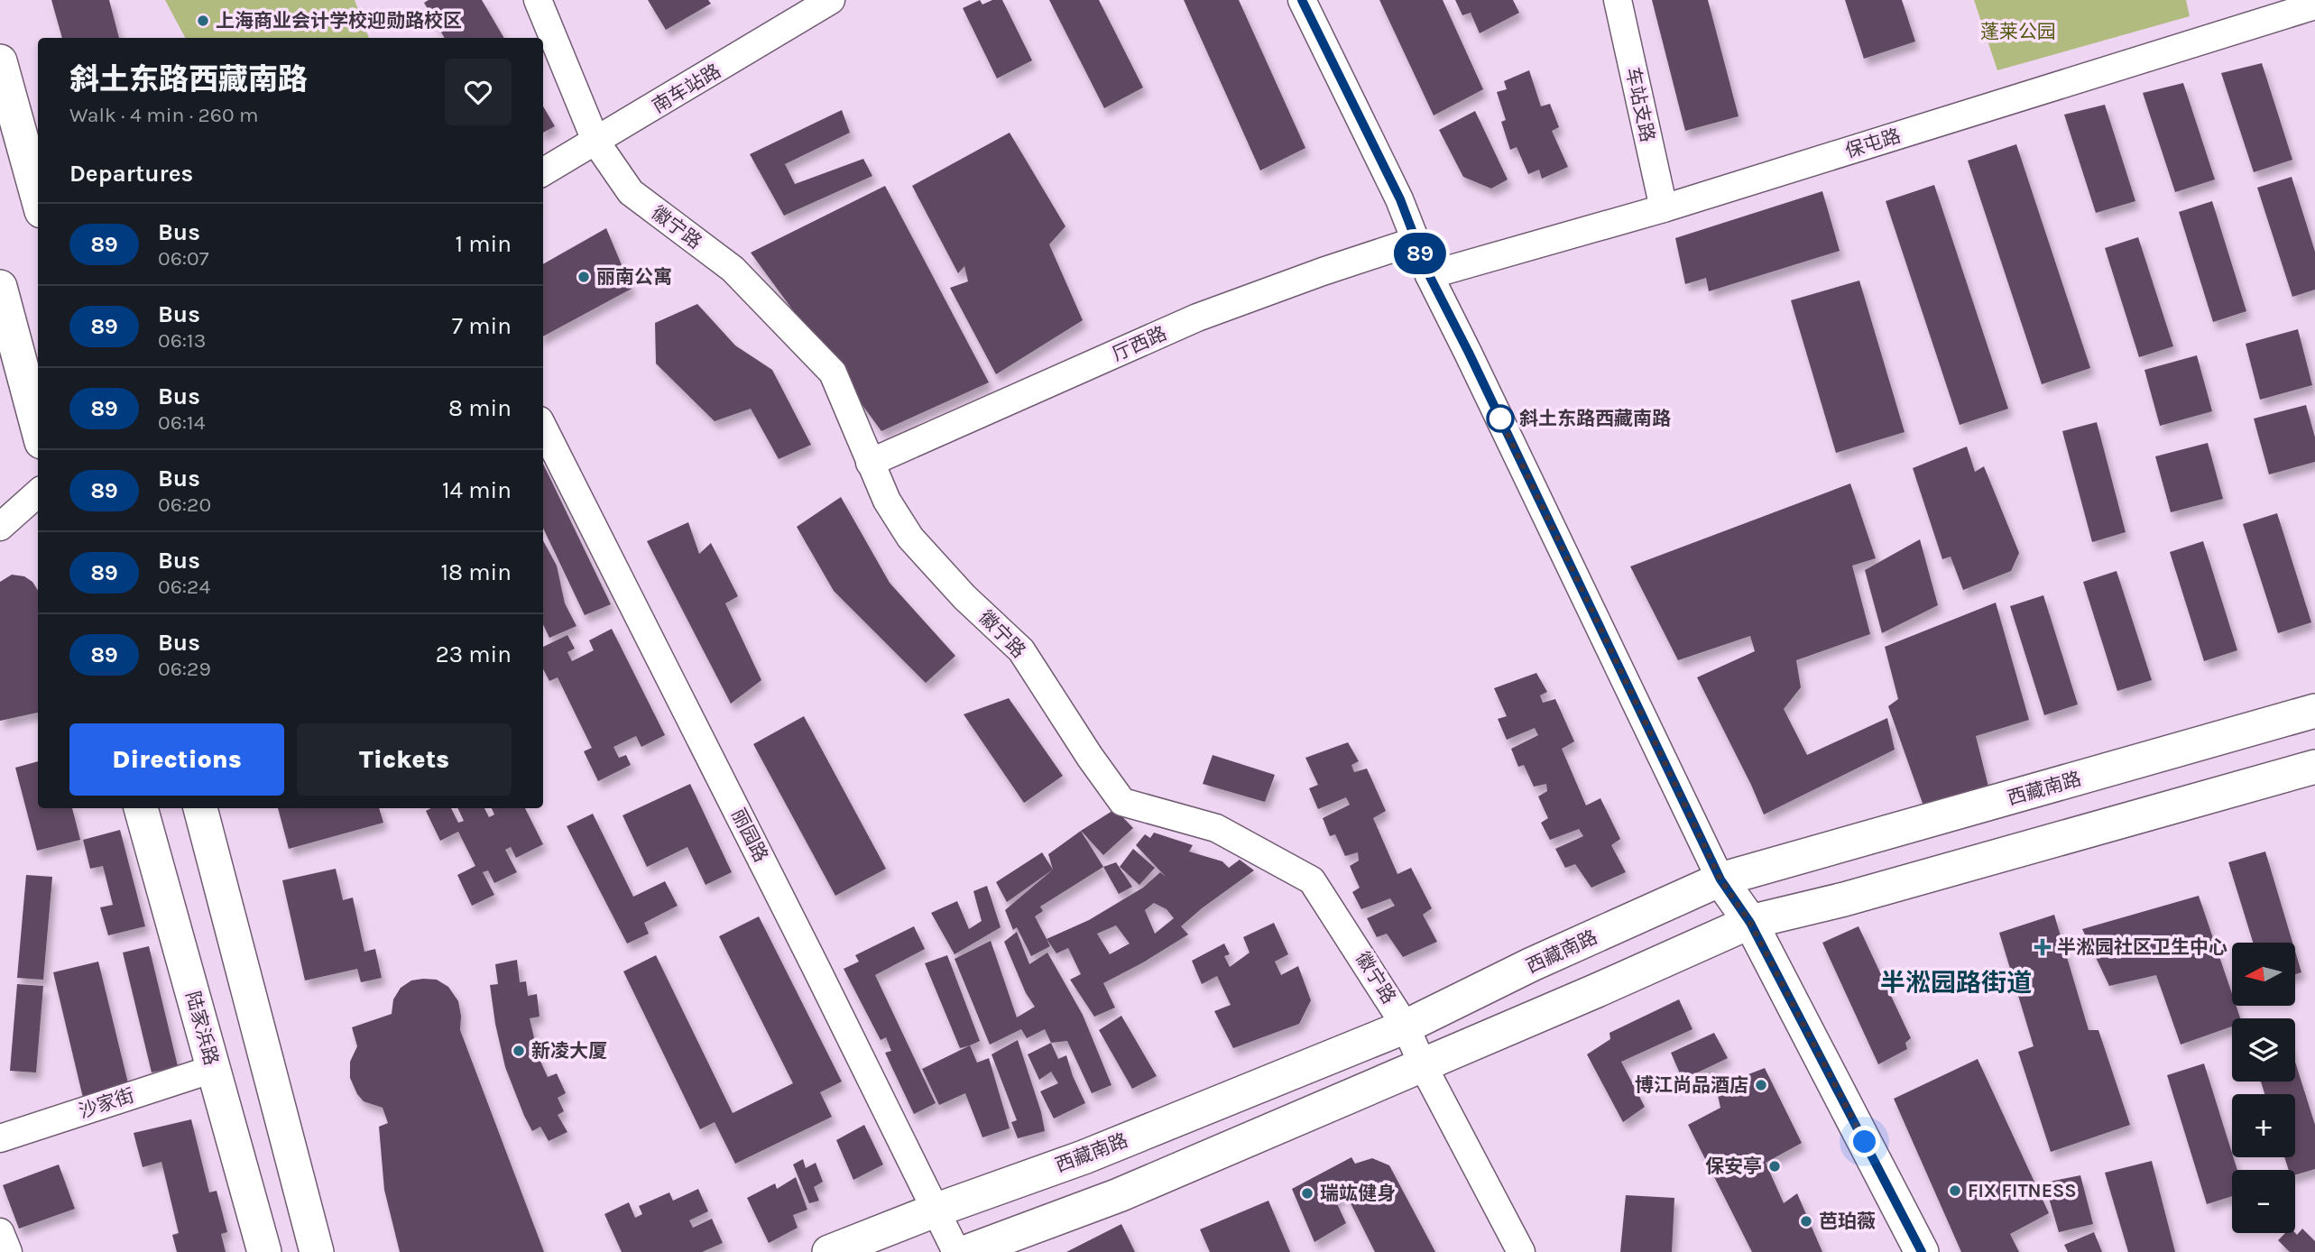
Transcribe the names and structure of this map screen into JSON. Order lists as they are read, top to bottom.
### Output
{
  "streets": {
    "main road": ["西藏南路", "陆家浜路"],
    "street": [
      "南车站路",
      "车站支路",
      "保屯路",
      "徽宁路",
      "厅西路",
      "丽园路",
      "沙家街"
    ]
  },
  "crossings": [
    ["南车站路", "徽宁路"],
    ["车站支路", "保屯路"],
    ["徽宁路", "厅西路"],
    ["徽宁路", "西藏南路"],
    ["西藏南路", "丽园路"],
    ["陆家浜路", "沙家街"]
  ],
  "districts": ["半淞园路街道"],
  "parks": ["蓬莱公园"],
  "places": {
    "other": [
      "上海商业会计学校迎勋路校区",
      "丽南公寓",
      "斜土东路西藏南路",
      "新凌大厦",
      "博江尚品酒店",
      "保安亭",
      "FIX FITNESS",
      "瑞竑健身",
      "芭珀薇"
    ],
    "health": ["半淞园社区卫生中心"]
  },
  "lines": ["bus line 89"],
  "north": "left",
  "page": {
    "on_map": "89",
    "heading": [
      ["斜土东路西藏南路", "Walk · 4 min · 260 m"],
      "Departures"
    ],
    "list": [
      {
        "mark": "89",
        "name": "Bus",
        "note": "06:07",
        "value": "1 min"
      },
      {
        "mark": "89",
        "name": "Bus",
        "note": "06:13",
        "value": "7 min"
      },
      {
        "mark": "89",
        "name": "Bus",
        "note": "06:14",
        "value": "8 min"
      },
      {
        "mark": "89",
        "name": "Bus",
        "note": "06:20",
        "value": "14 min"
      },
      {
        "mark": "89",
        "name": "Bus",
        "note": "06:24",
        "value": "18 min"
      },
      {
        "mark": "89",
        "name": "Bus",
        "note": "06:29",
        "value": "23 min"
      }
    ],
    "buttons": ["Directions", "Tickets"],
    "map_buttons": ["+", "−"]
  }
}
